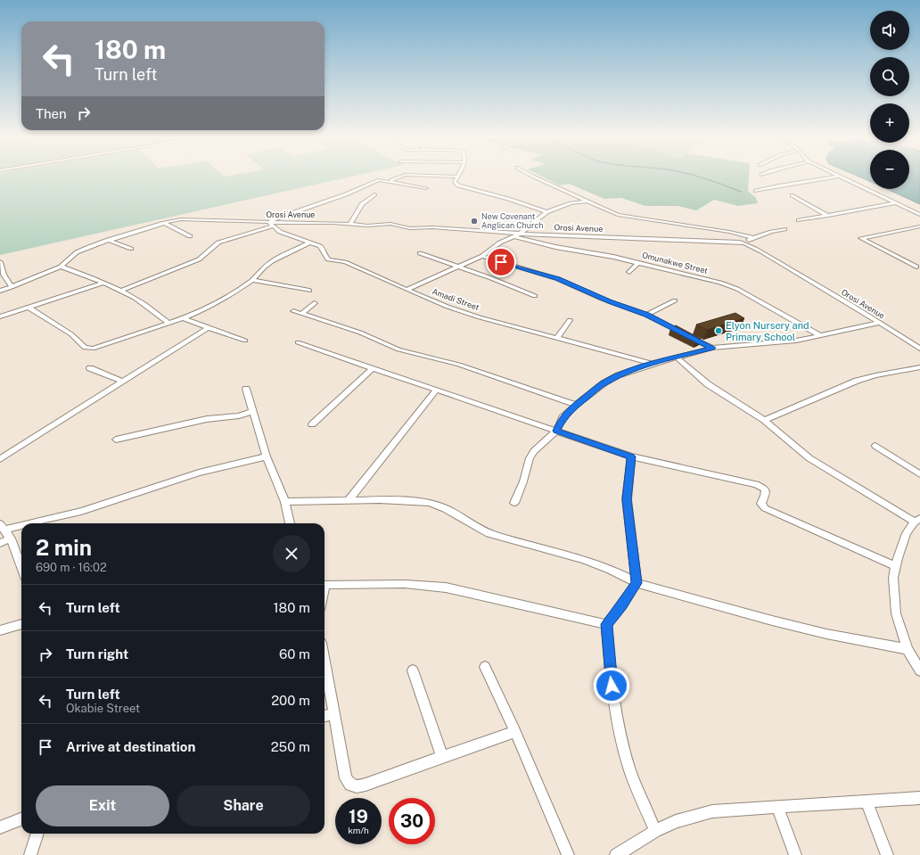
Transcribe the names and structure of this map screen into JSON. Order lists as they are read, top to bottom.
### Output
{
  "streets": {
    "street": ["Orosi Avenue", "Omunakwe Street", "Amadi Street"]
  },
  "crossings": [
    ["Orosi Avenue", "Amadi Street"]
  ],
  "places": ["New Covenant Anglican Church", "Elyon Nursery and Primary School"],
  "page": {
    "map_buttons": ["+", "−"],
    "turn": ["180 m", "Turn left"],
    "then": "Then",
    "heading": ["2 min", "690 m · 16:02"],
    "list": [
      {
        "name": "Turn left",
        "value": "180 m"
      },
      {
        "name": "Turn right",
        "value": "60 m"
      },
      {
        "name": "Turn left",
        "note": "Okabie Street",
        "value": "200 m"
      },
      {
        "name": "Arrive at destination",
        "value": "250 m"
      }
    ],
    "buttons": ["Exit", "Share"],
    "speed": "19 km/h",
    "limit": "30"
  }
}
